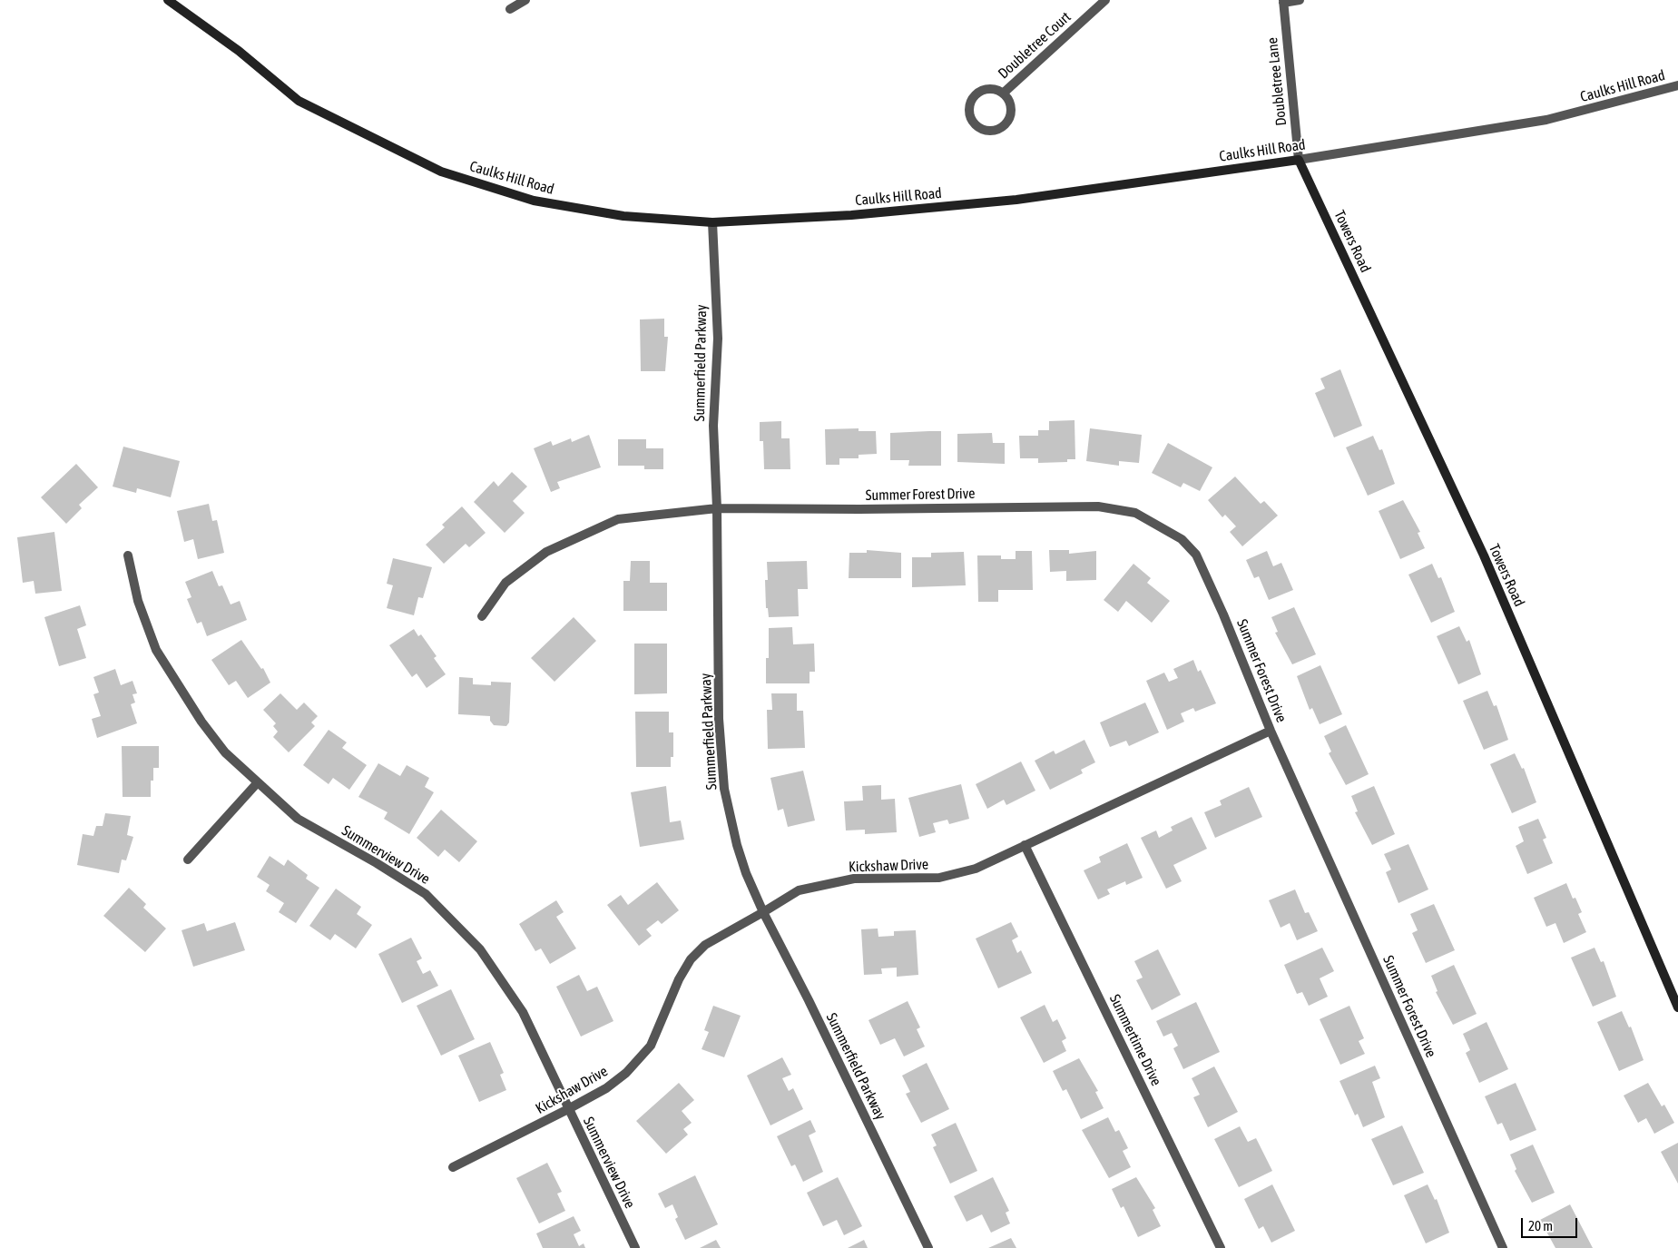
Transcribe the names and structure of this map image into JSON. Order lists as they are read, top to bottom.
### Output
{
  "streets": {
    "main road": ["Caulks Hill Road", "Towers Road"],
    "street": [
      "Doubletree Court",
      "Doubletree Lane",
      "Summerfield Parkway",
      "Summer Forest Drive",
      "Summerview Drive",
      "Kickshaw Drive",
      "Summertime Drive"
    ]
  },
  "crossings": [
    ["Doubletree Lane", "Caulks Hill Road"],
    ["Doubletree Lane", "Towers Road"],
    ["Caulks Hill Road", "Towers Road"],
    ["Caulks Hill Road", "Summerfield Parkway"],
    ["Summerfield Parkway", "Summer Forest Drive"],
    ["Summerfield Parkway", "Kickshaw Drive"],
    ["Summer Forest Drive", "Kickshaw Drive"],
    ["Summerview Drive", "Kickshaw Drive"],
    ["Kickshaw Drive", "Summertime Drive"]
  ],
  "scale_bar": "20 m"
}
